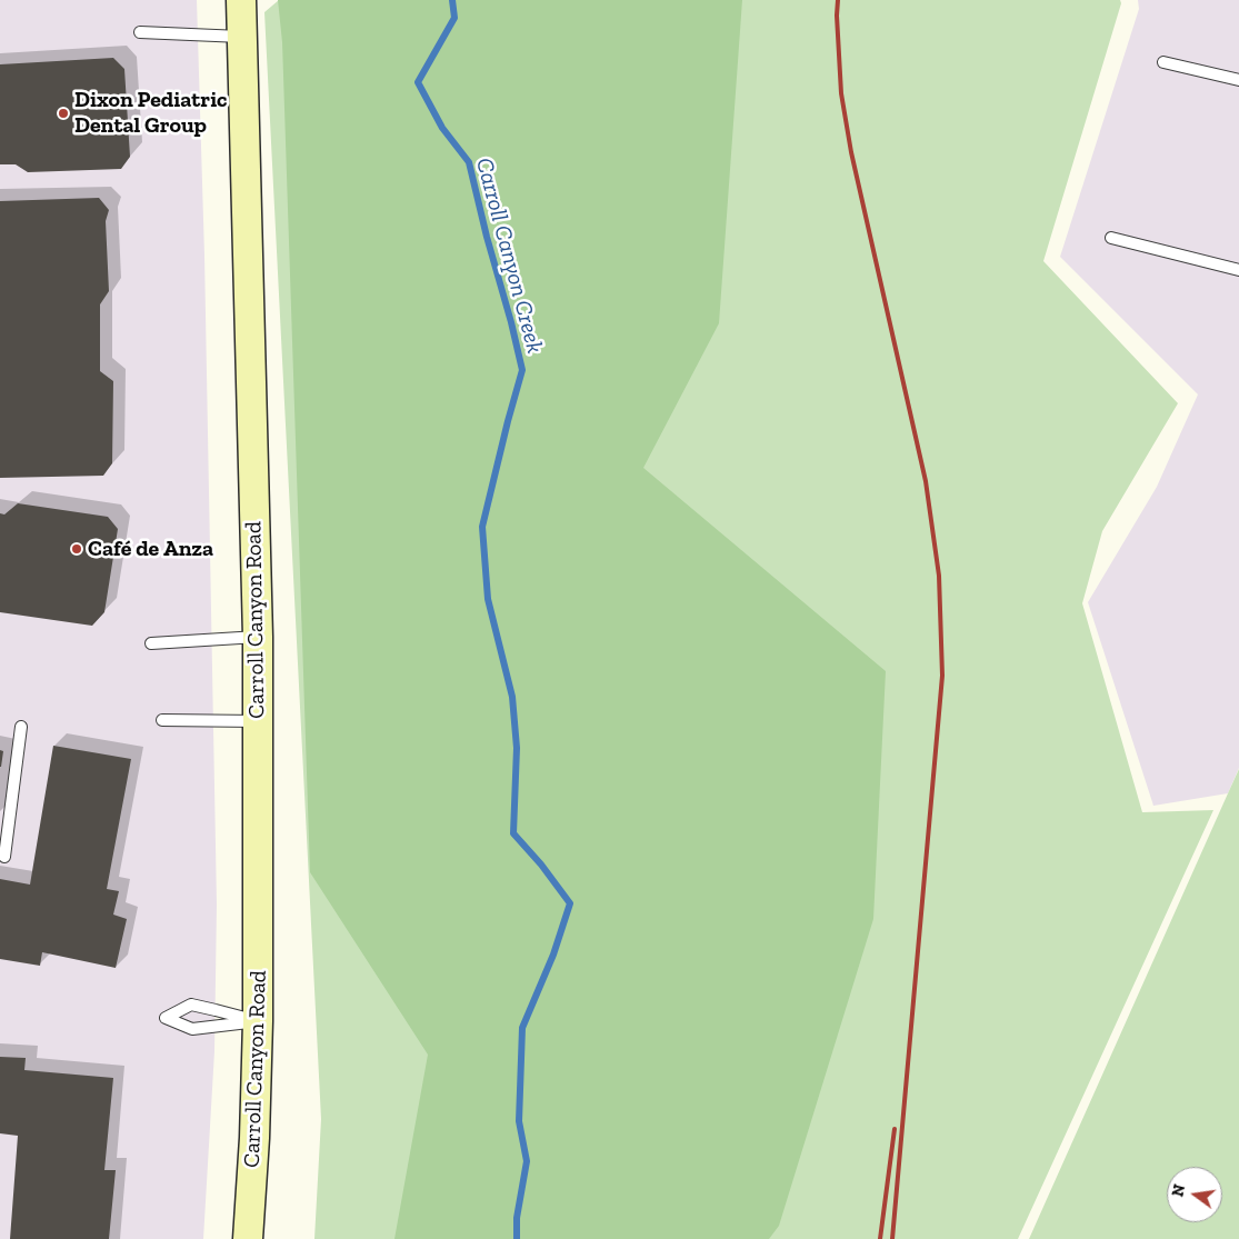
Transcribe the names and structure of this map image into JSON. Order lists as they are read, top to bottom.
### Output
{
  "streets": {
    "main road": ["Carroll Canyon Road"]
  },
  "water": ["Carroll Canyon Creek"],
  "places": ["Dixon Pediatric Dental Group", "Café de Anza"],
  "north": "left"
}
